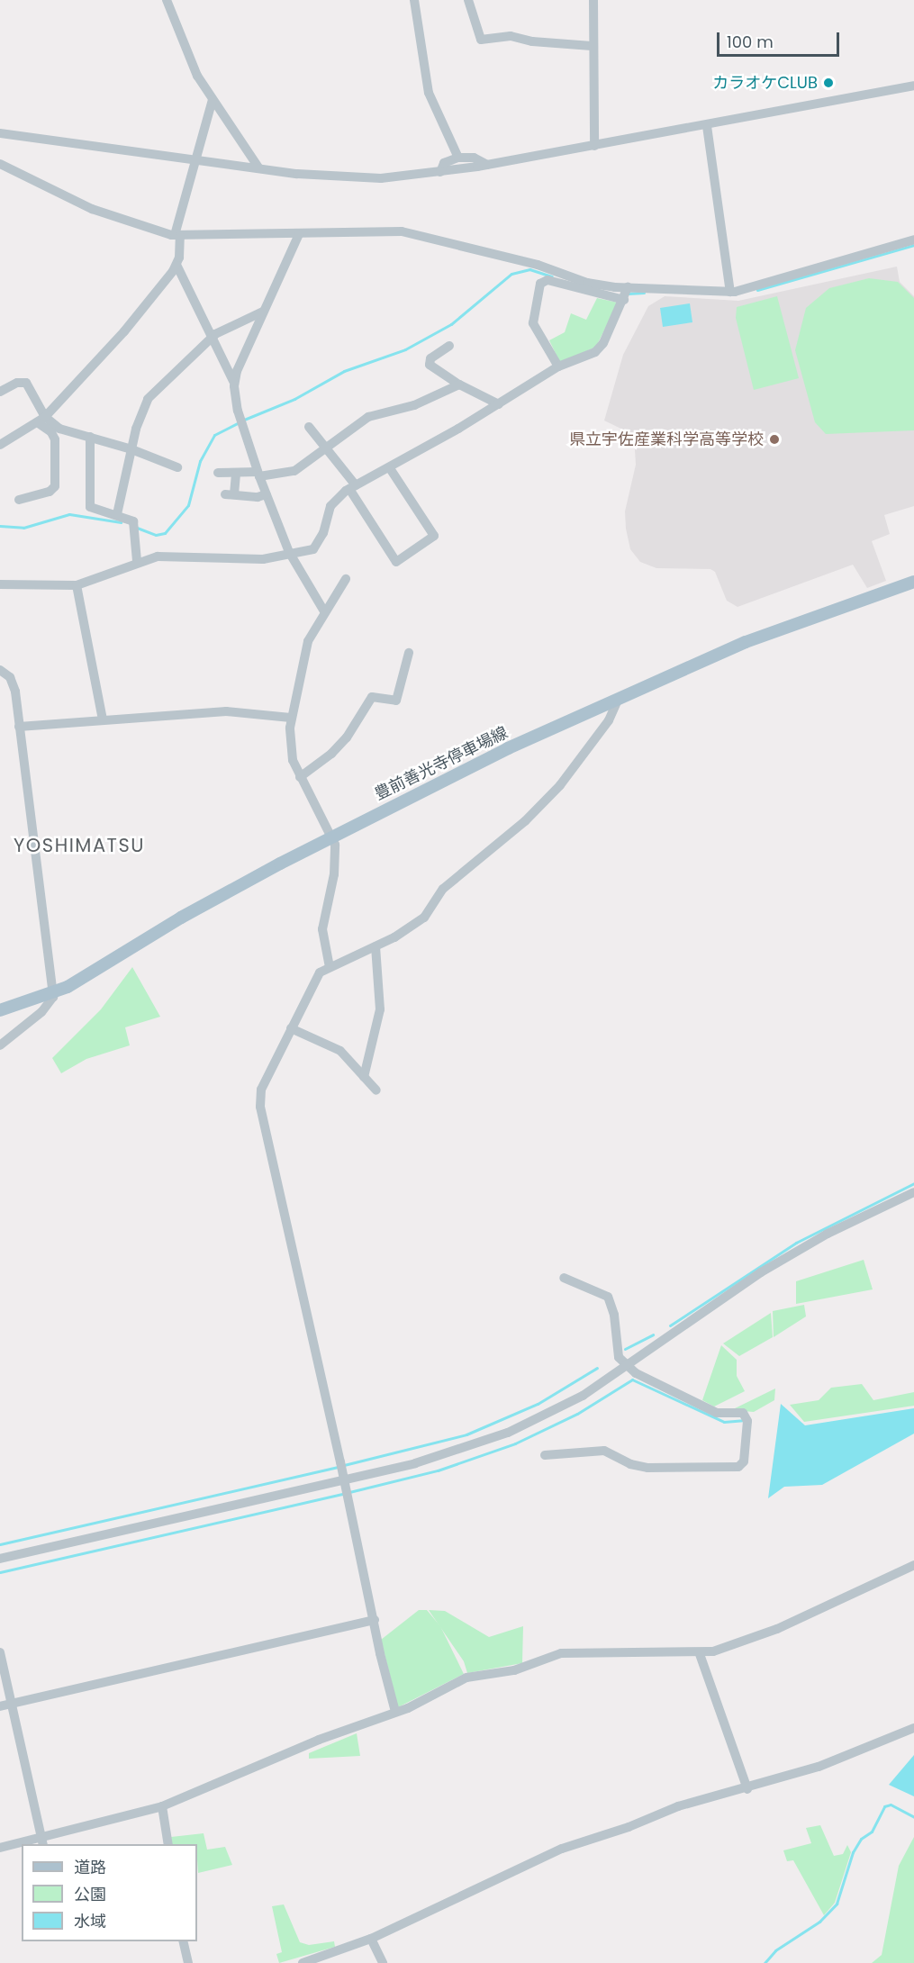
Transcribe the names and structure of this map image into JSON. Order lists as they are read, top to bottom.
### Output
{
  "streets": {
    "main road": ["豊前善光寺停車場線"]
  },
  "districts": ["YOSHIMATSU"],
  "places": ["カラオケCLUB", "県立宇佐産業科学高等学校"],
  "legend": ["道路", "公園", "水域"],
  "scale_bar": "100 m"
}
